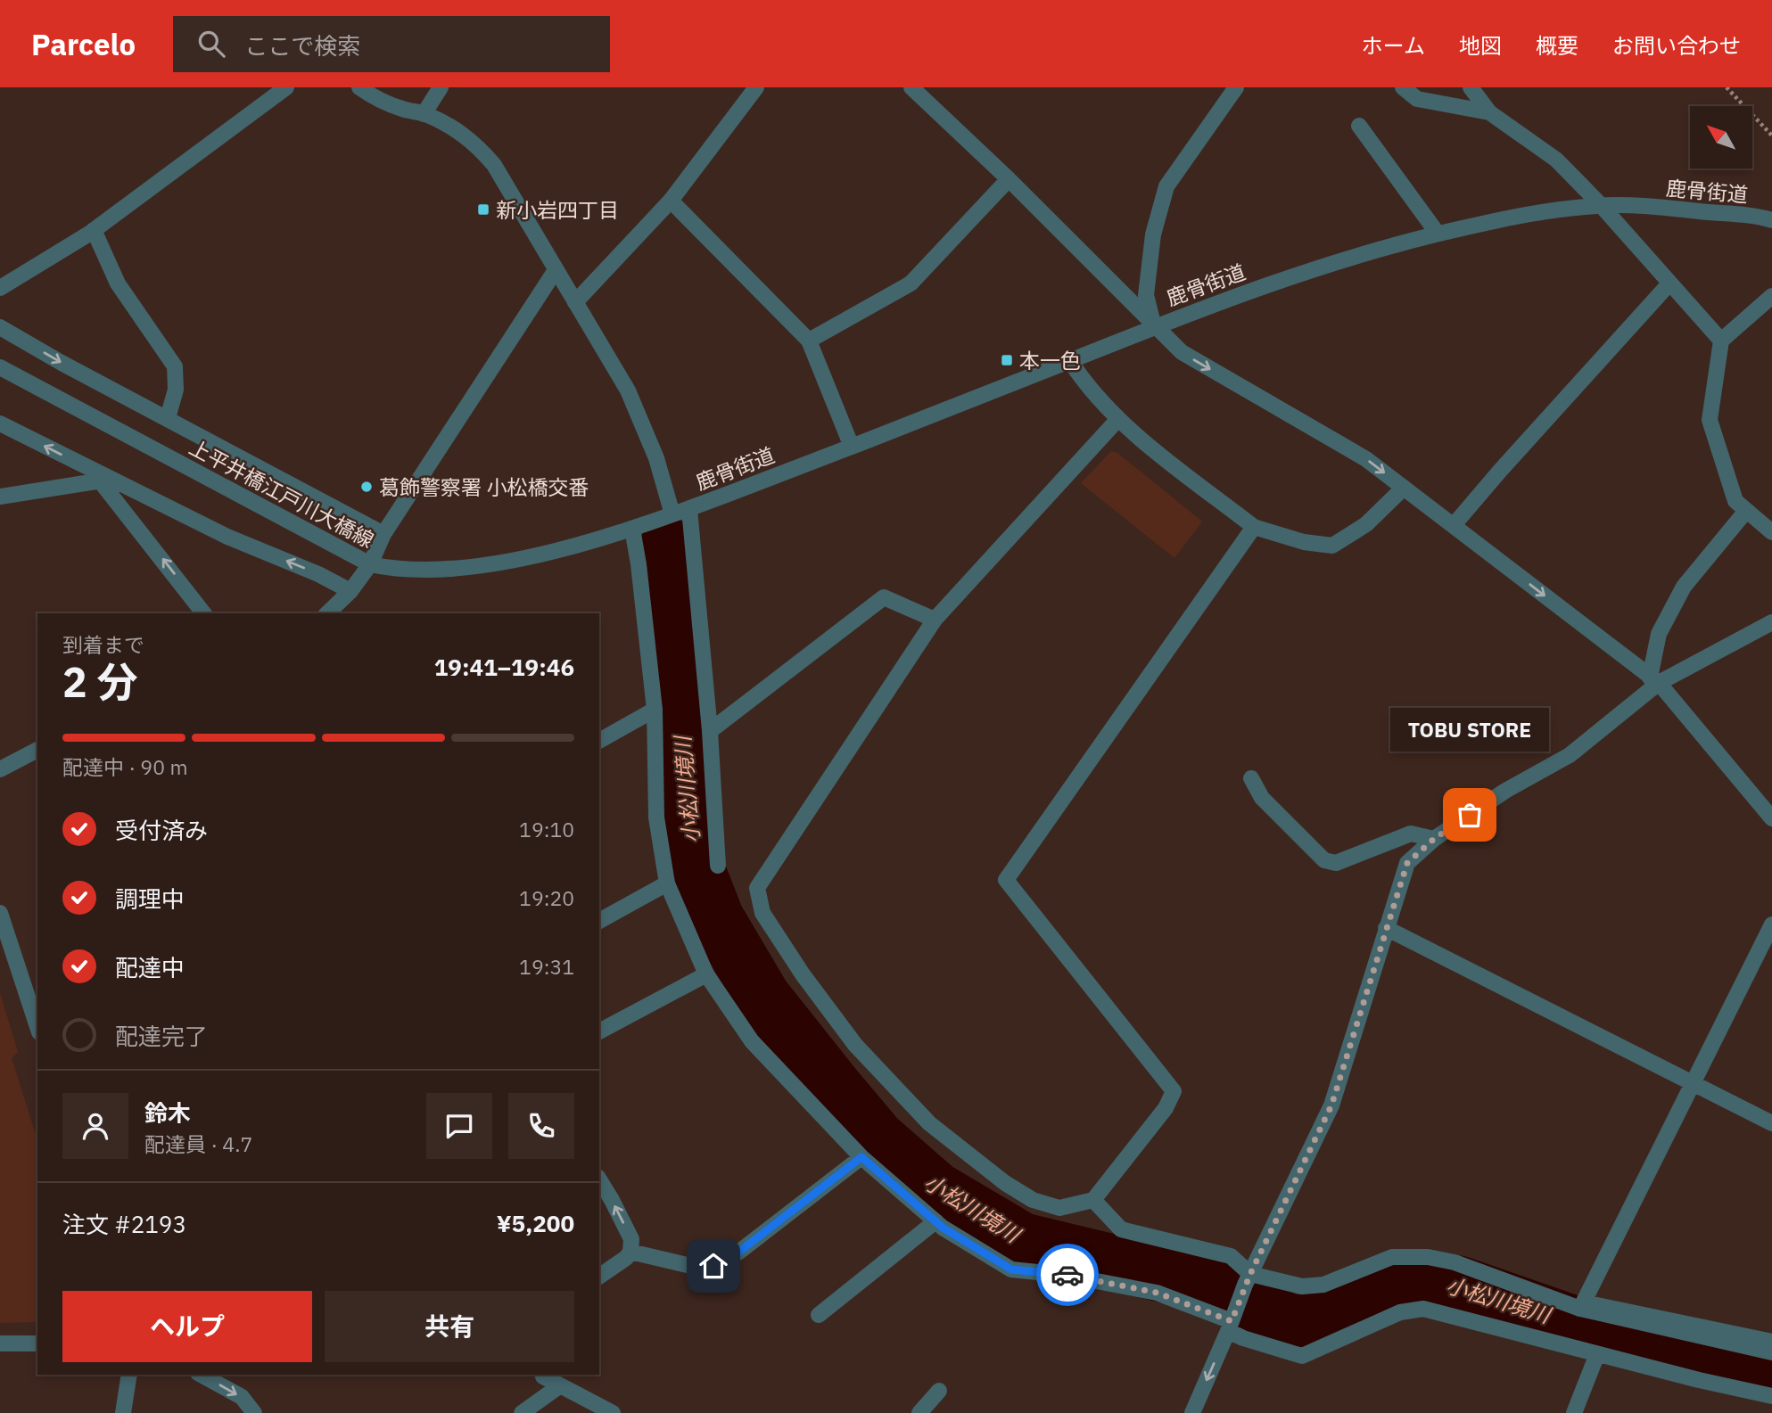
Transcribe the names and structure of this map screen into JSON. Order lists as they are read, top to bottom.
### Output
{
  "streets": {
    "street": ["鹿骨街道", "上平井橋江戸川大橋線"]
  },
  "crossings": [
    ["鹿骨街道", "上平井橋江戸川大橋線"]
  ],
  "water": ["小松川境川"],
  "places": {
    "transit": ["新小岩四丁目", "本一色"],
    "other": ["葛飾警察署 小松橋交番", "TOBU STORE"]
  },
  "north": "top left",
  "page": {
    "header": "Parcelo",
    "search": "ここで検索",
    "nav": [
      "ホーム",
      "地図",
      "概要",
      "お問い合わせ"
    ],
    "heading": ["2 分", "到着まで", "19:41–19:46"],
    "panel": [
      "鈴木",
      "配達員 · 4.7",
      "注文 #2193",
      "¥5,200"
    ],
    "bubble": "TOBU STORE",
    "bar": "配達中 · 90 m",
    "list": [
      ["受付済み", "19:10"],
      ["調理中", "19:20"],
      ["配達中", "19:31"],
      "配達完了"
    ],
    "buttons": ["ヘルプ", "共有"]
  }
}
